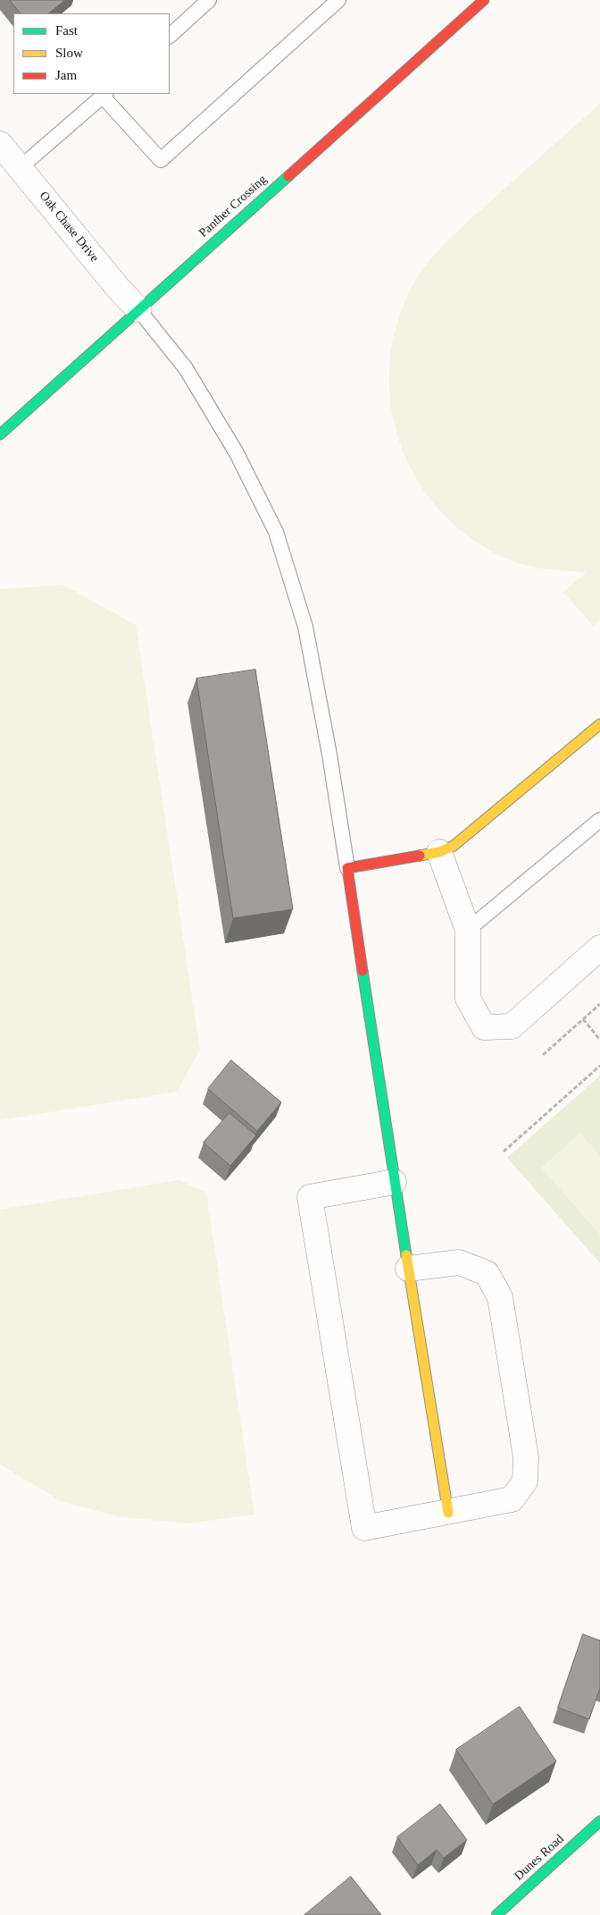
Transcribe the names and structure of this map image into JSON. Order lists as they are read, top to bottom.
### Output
{
  "streets": {
    "street": ["Panther Crossing", "Oak Chase Drive", "Dunes Road"]
  },
  "crossings": [
    ["Panther Crossing", "Oak Chase Drive"]
  ],
  "legend": ["Fast", "Slow", "Jam"]
}
